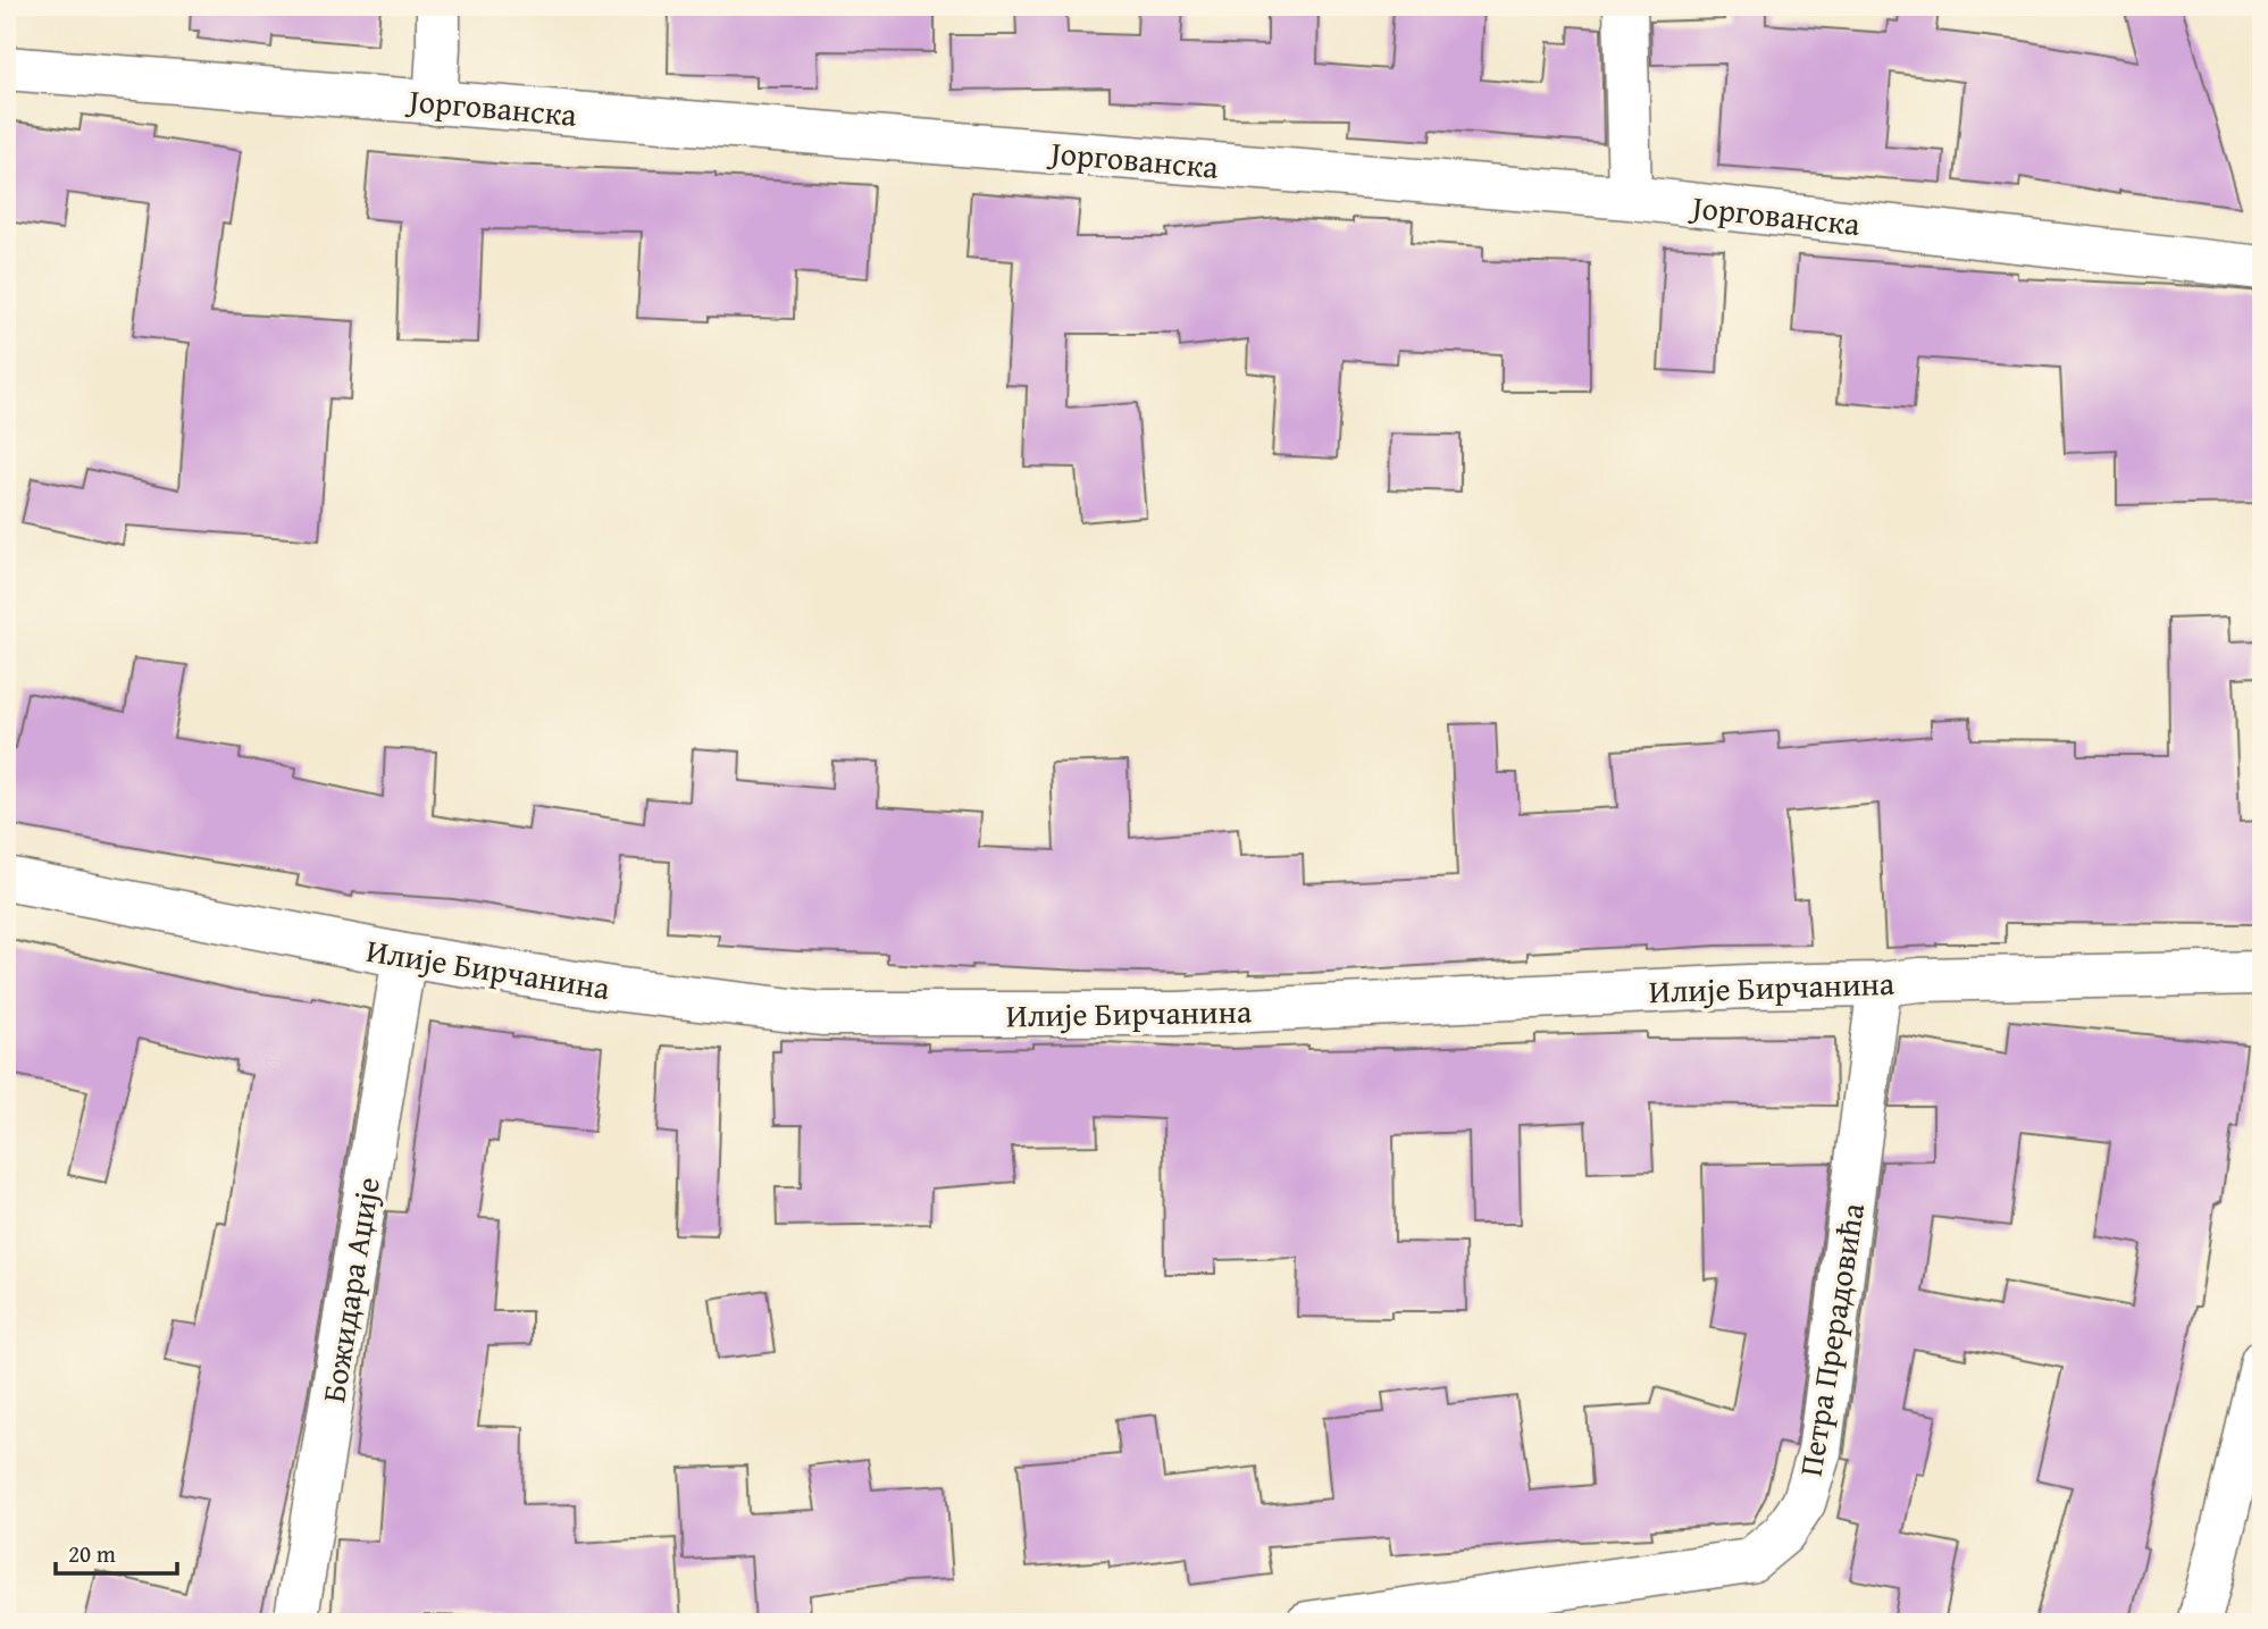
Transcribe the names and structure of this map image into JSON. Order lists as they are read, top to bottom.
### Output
{
  "streets": {
    "street": [
      "Јоргованска",
      "Илије Бирчанина",
      "Божидара Аџије",
      "Петра Прерадовића"
    ]
  },
  "crossings": [
    ["Илије Бирчанина", "Божидара Аџије"],
    ["Илије Бирчанина", "Петра Прерадовића"]
  ],
  "scale_bar": "20 m"
}
